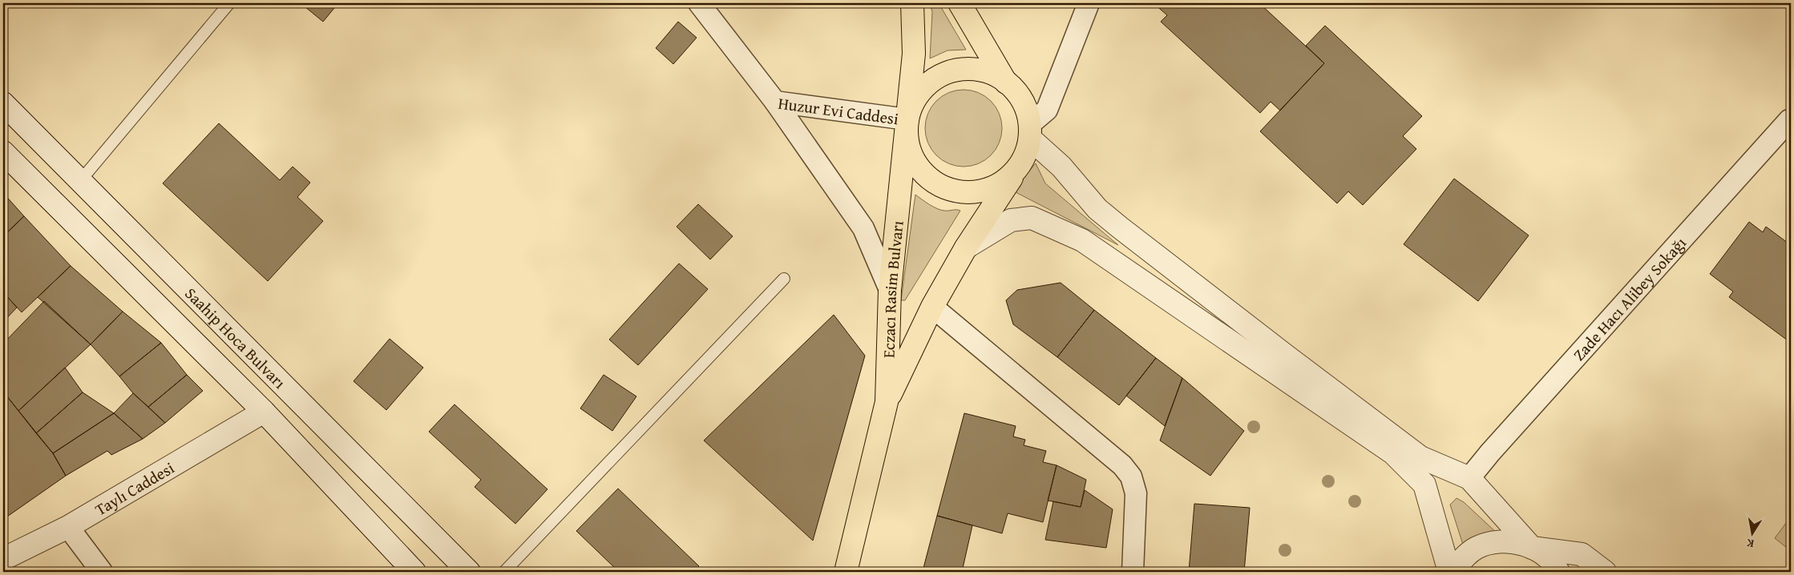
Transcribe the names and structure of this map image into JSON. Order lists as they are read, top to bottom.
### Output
{
  "streets": {
    "main road": ["Eczacı Rasim Bulvarı"],
    "street": [
      "Huzur Evi Caddesi",
      "Zade Hacı Alibey Sokağı",
      "Saahip Hoca Bulvarı",
      "Taylı Caddesi"
    ]
  },
  "crossings": [
    ["Huzur Evi Caddesi", "Eczacı Rasim Bulvarı"],
    ["Saahip Hoca Bulvarı", "Taylı Caddesi"]
  ],
  "north": "bottom"
}
